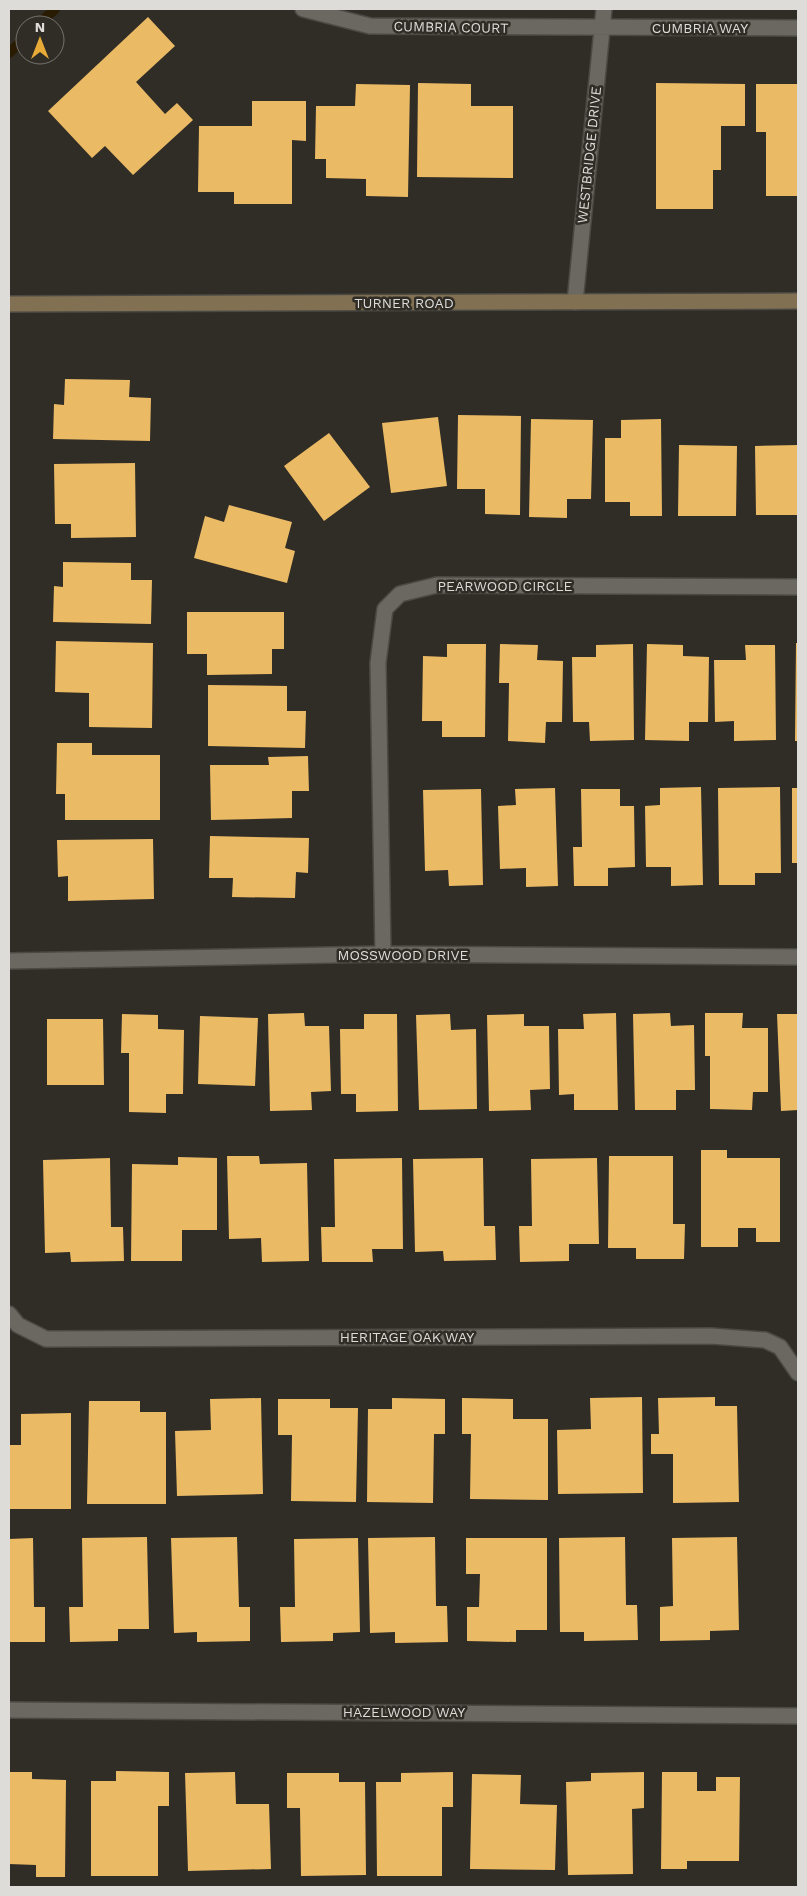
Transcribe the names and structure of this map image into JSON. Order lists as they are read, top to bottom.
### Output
{
  "streets": {
    "main road": ["TURNER ROAD"],
    "street": [
      "CUMBRIA COURT",
      "CUMBRIA WAY",
      "WESTBRIDGE DRIVE",
      "PEARWOOD CIRCLE",
      "MOSSWOOD DRIVE",
      "HERITAGE OAK WAY",
      "HAZELWOOD WAY"
    ]
  },
  "crossings": [
    ["CUMBRIA COURT", "CUMBRIA WAY"],
    ["CUMBRIA COURT", "WESTBRIDGE DRIVE"],
    ["CUMBRIA WAY", "WESTBRIDGE DRIVE"],
    ["WESTBRIDGE DRIVE", "TURNER ROAD"],
    ["PEARWOOD CIRCLE", "MOSSWOOD DRIVE"]
  ],
  "north": "top"
}
